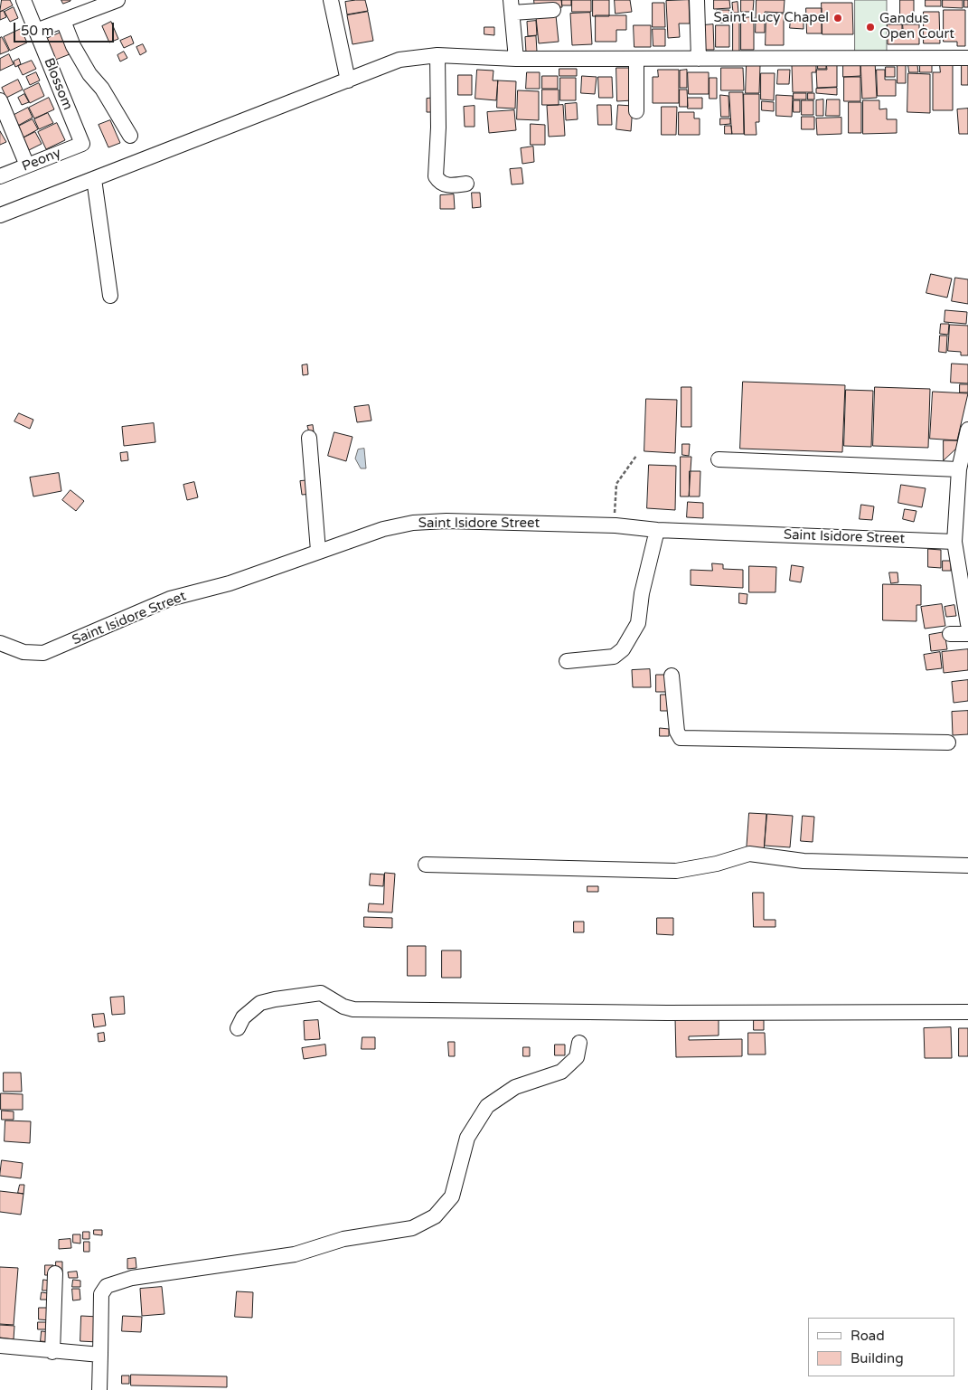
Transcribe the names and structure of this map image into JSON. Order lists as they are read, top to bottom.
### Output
{
  "streets": {
    "street": ["Blossom", "Peony", "Saint Isidore Street"]
  },
  "crossings": [
    ["Blossom", "Peony"]
  ],
  "places": ["Saint Lucy Chapel", "Gandus Open Court"],
  "legend": ["Road", "Building"],
  "scale_bar": "50 m"
}
